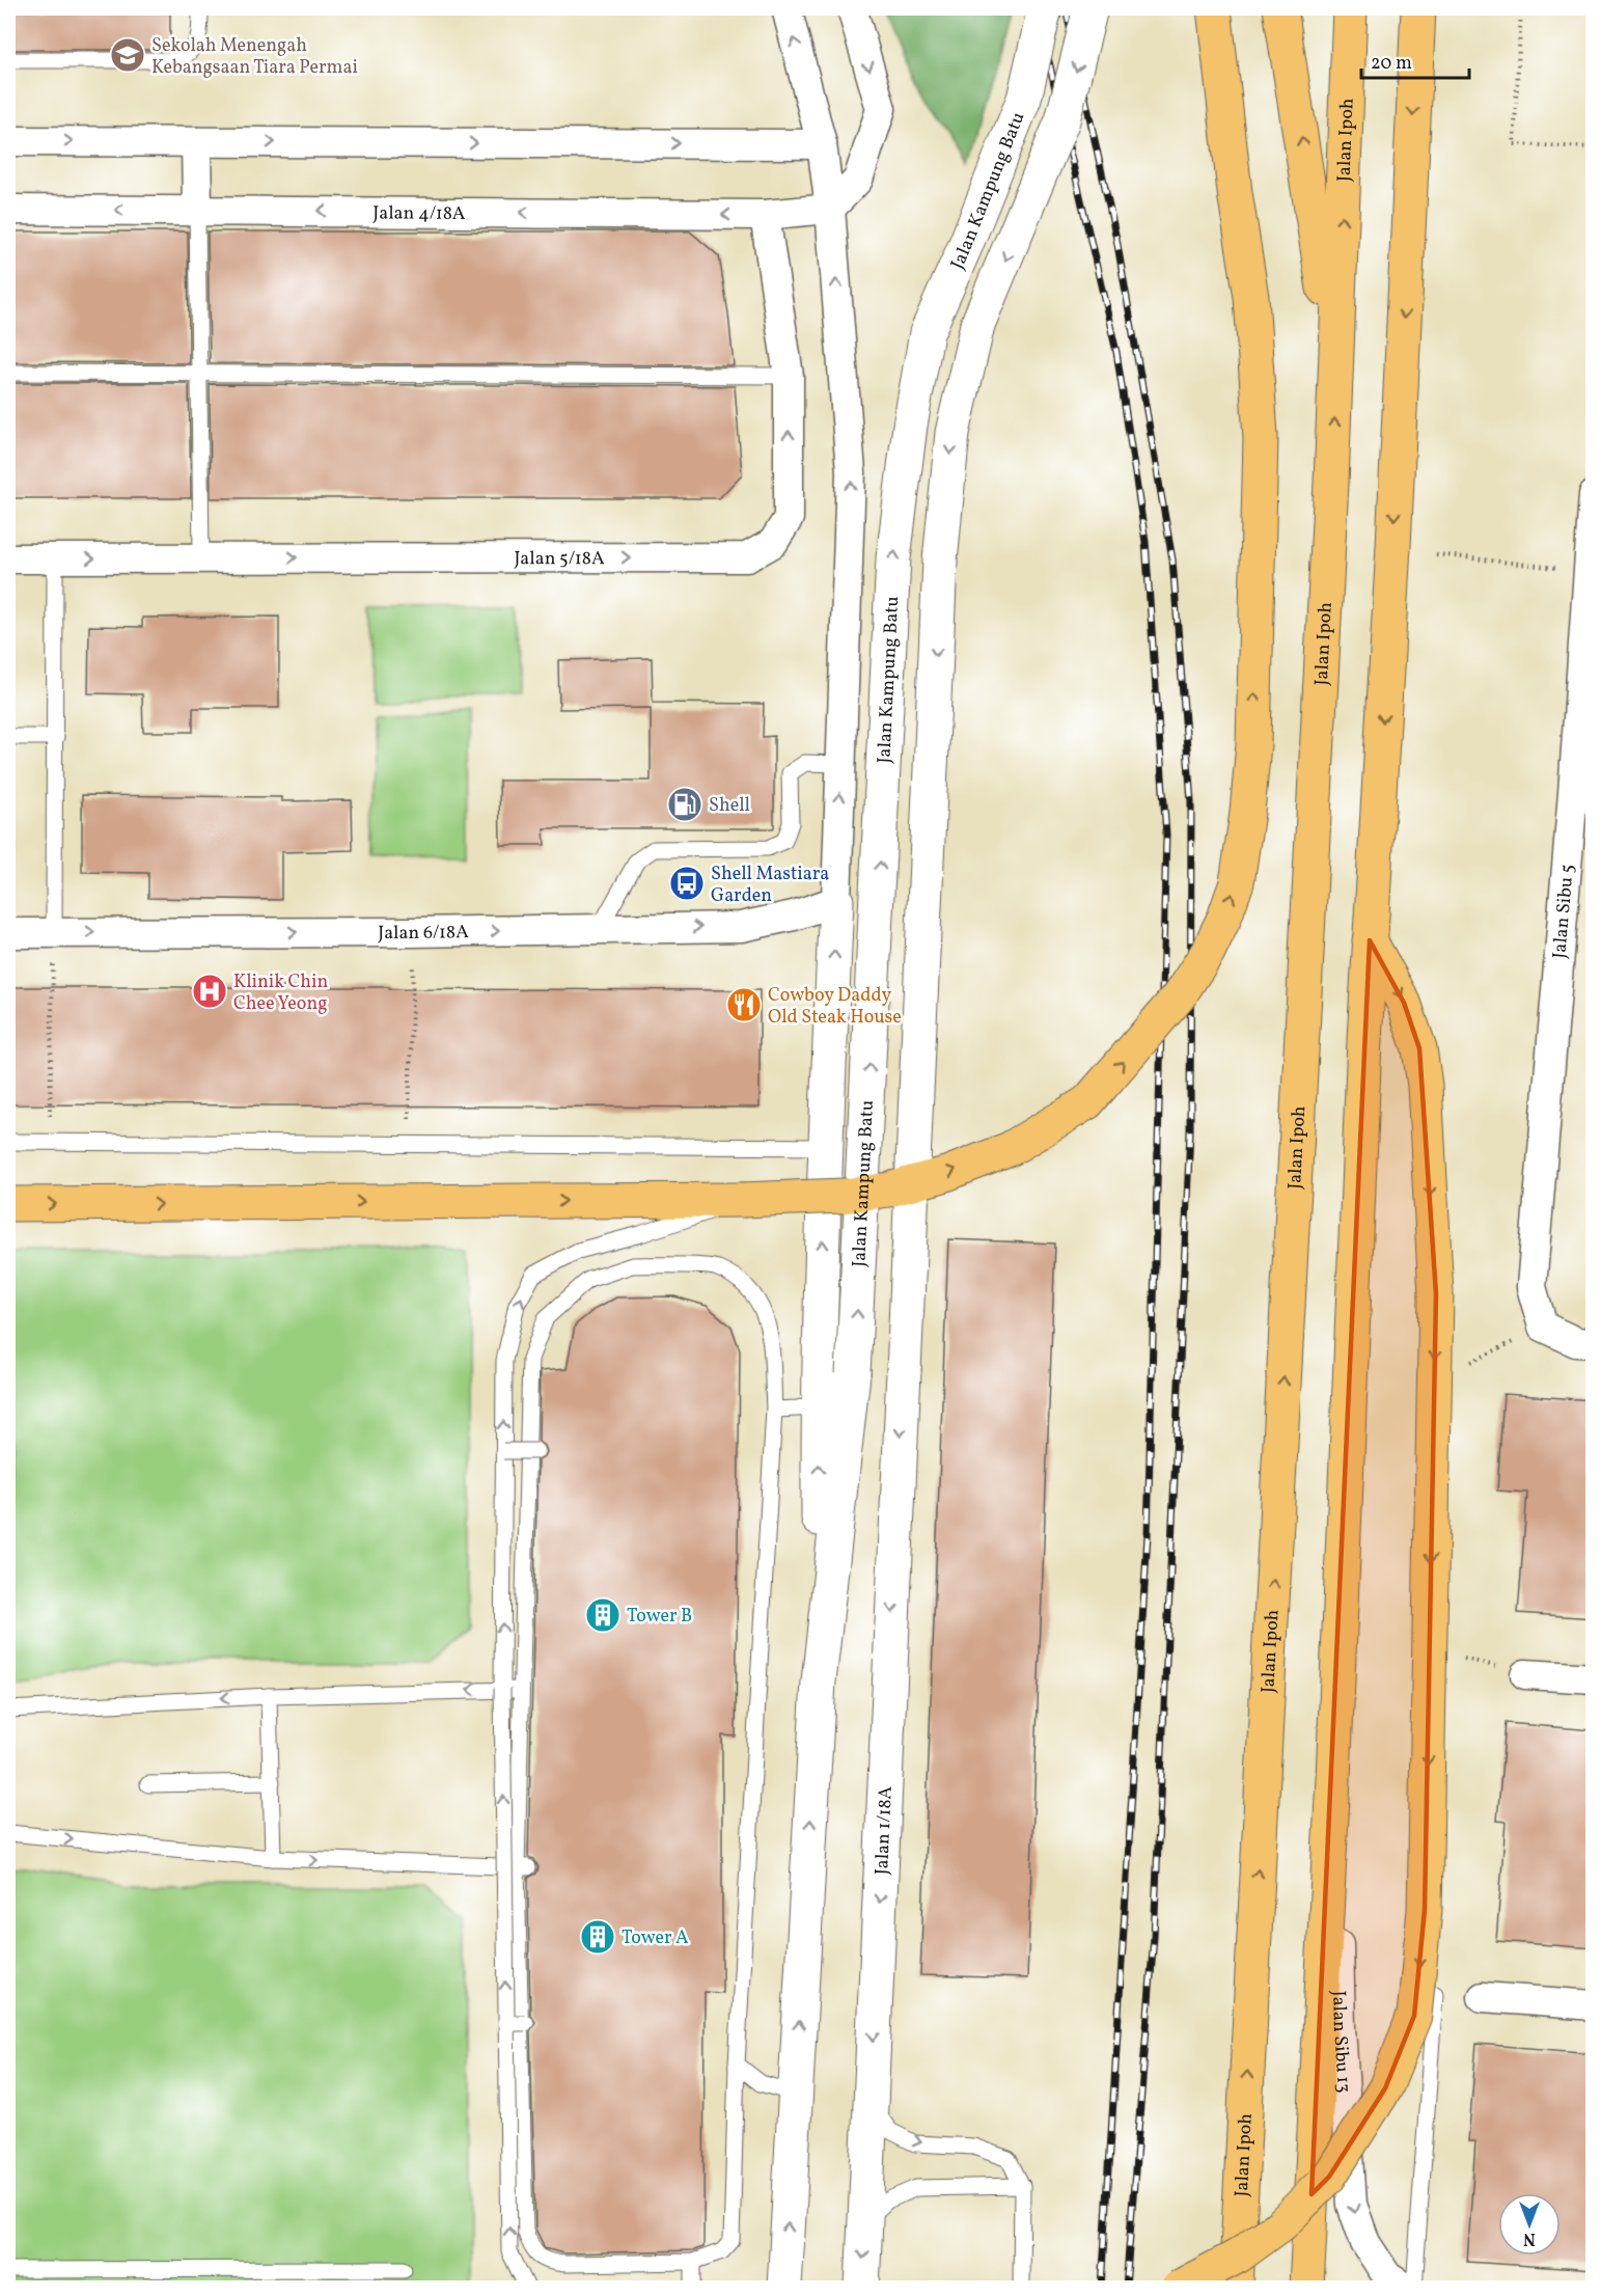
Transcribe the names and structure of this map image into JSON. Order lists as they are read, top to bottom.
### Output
{
  "streets": {
    "highway": ["Jalan Ipoh"],
    "street": [
      "Jalan Kampung Batu",
      "Jalan 4/18A",
      "Jalan 5/18A",
      "Jalan Sibu 5",
      "Jalan 6/18A",
      "Jalan 1/18A",
      "Jalan Sibu 13"
    ]
  },
  "crossings": [
    ["Jalan 4/18A", "Jalan 5/18A"]
  ],
  "one_way": ["Jalan 5/18A", "Jalan 6/18A", "Jalan Sibu 13"],
  "places": {
    "school or university": ["Sekolah Menengah Kebangsaan Tiara Permai"],
    "fuel station": ["Shell"],
    "bus stop": ["Shell Mastiara Garden"],
    "hospital": ["Klinik Chin Chee Yeong"],
    "restaurant": ["Cowboy Daddy Old Steak House"],
    "building": ["Tower B", "Tower A"]
  },
  "scale_bar": "20 m",
  "north": "bottom"
}
